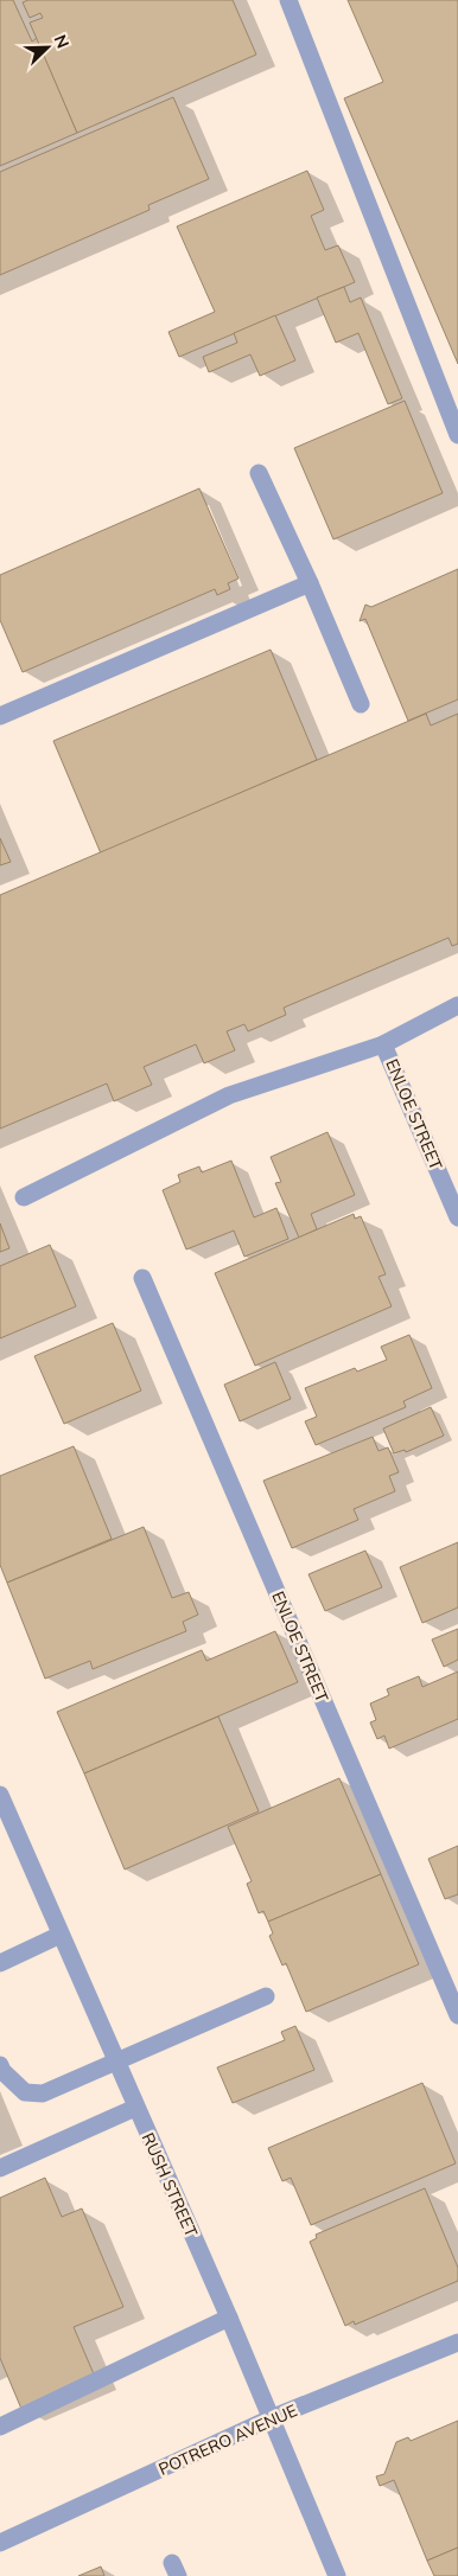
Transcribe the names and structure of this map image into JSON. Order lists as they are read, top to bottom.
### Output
{
  "streets": {
    "street": ["ENLOE STREET", "RUSH STREET", "POTRERO AVENUE"]
  },
  "crossings": [
    ["RUSH STREET", "POTRERO AVENUE"]
  ],
  "north": "top right"
}
